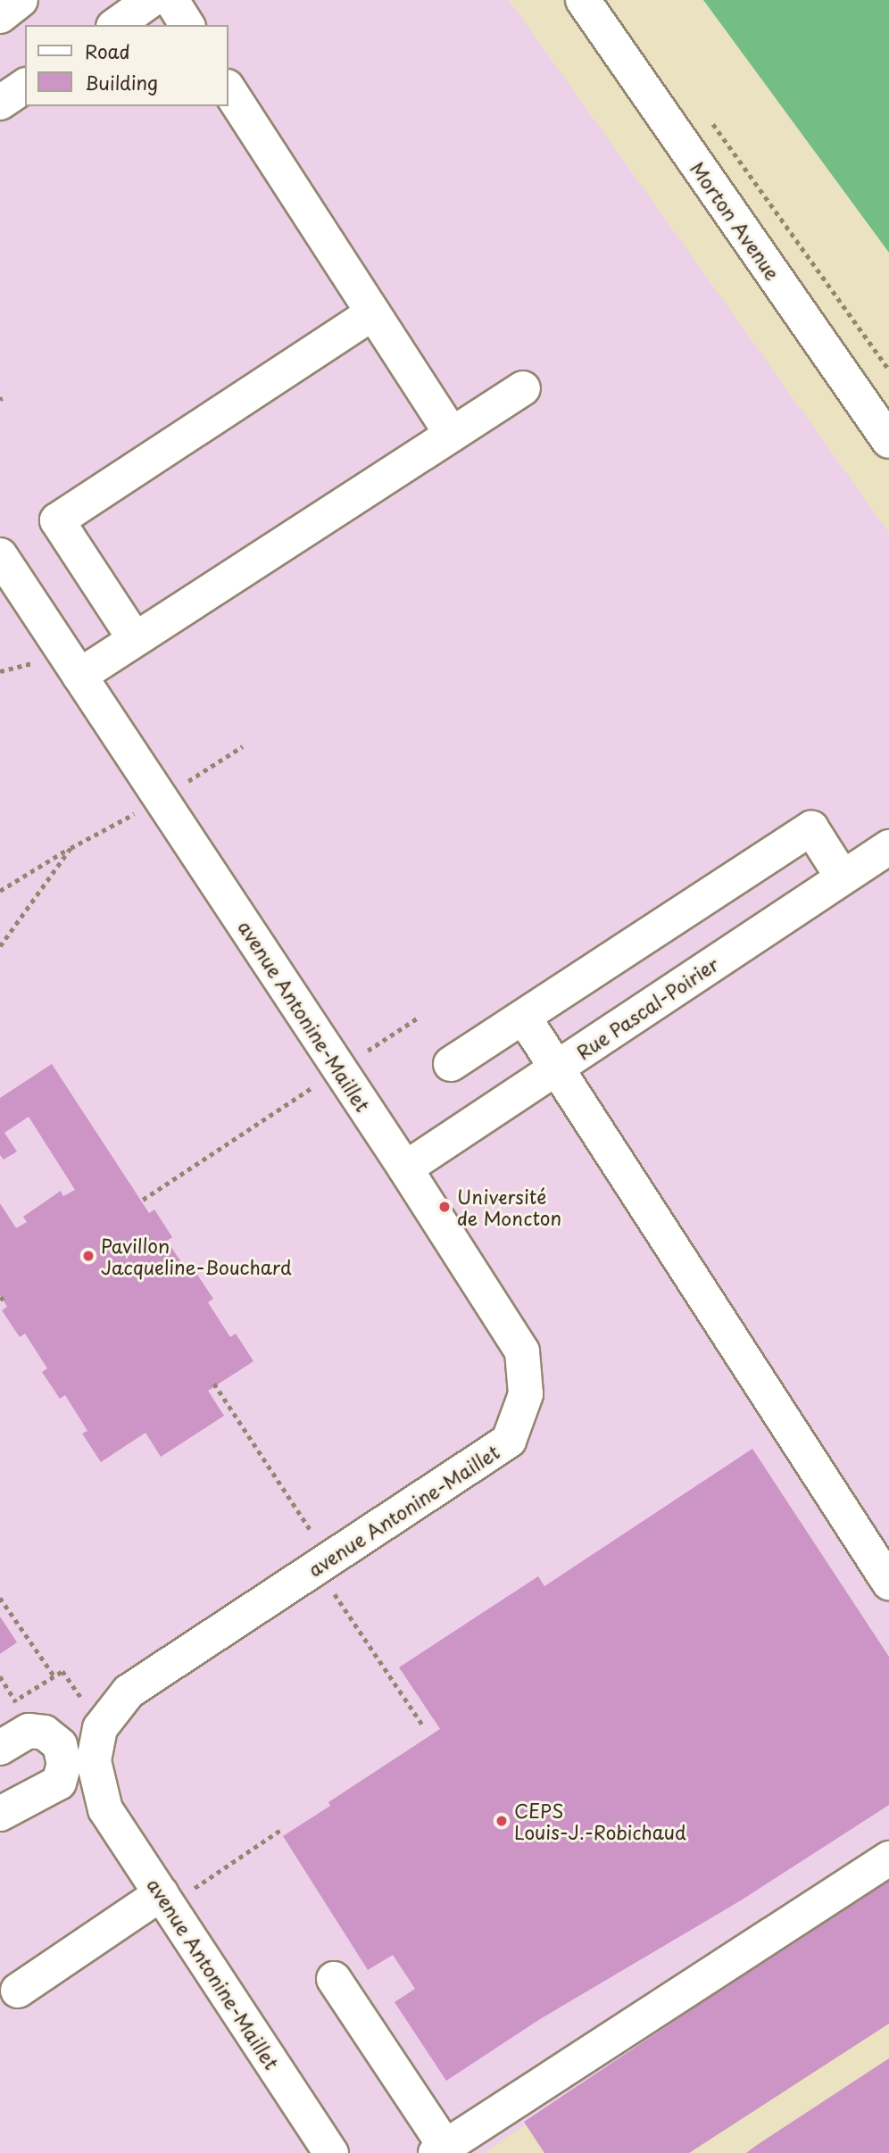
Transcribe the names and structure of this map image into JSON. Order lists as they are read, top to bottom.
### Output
{
  "streets": {
    "street": ["Morton Avenue", "Rue Pascal-Poirier", "avenue Antonine-Maillet"]
  },
  "crossings": [
    ["Rue Pascal-Poirier", "avenue Antonine-Maillet"]
  ],
  "places": ["Université de Moncton", "Pavillon Jacqueline-Bouchard", "CEPS Louis-J.-Robichaud"],
  "legend": ["Road", "Building"]
}
